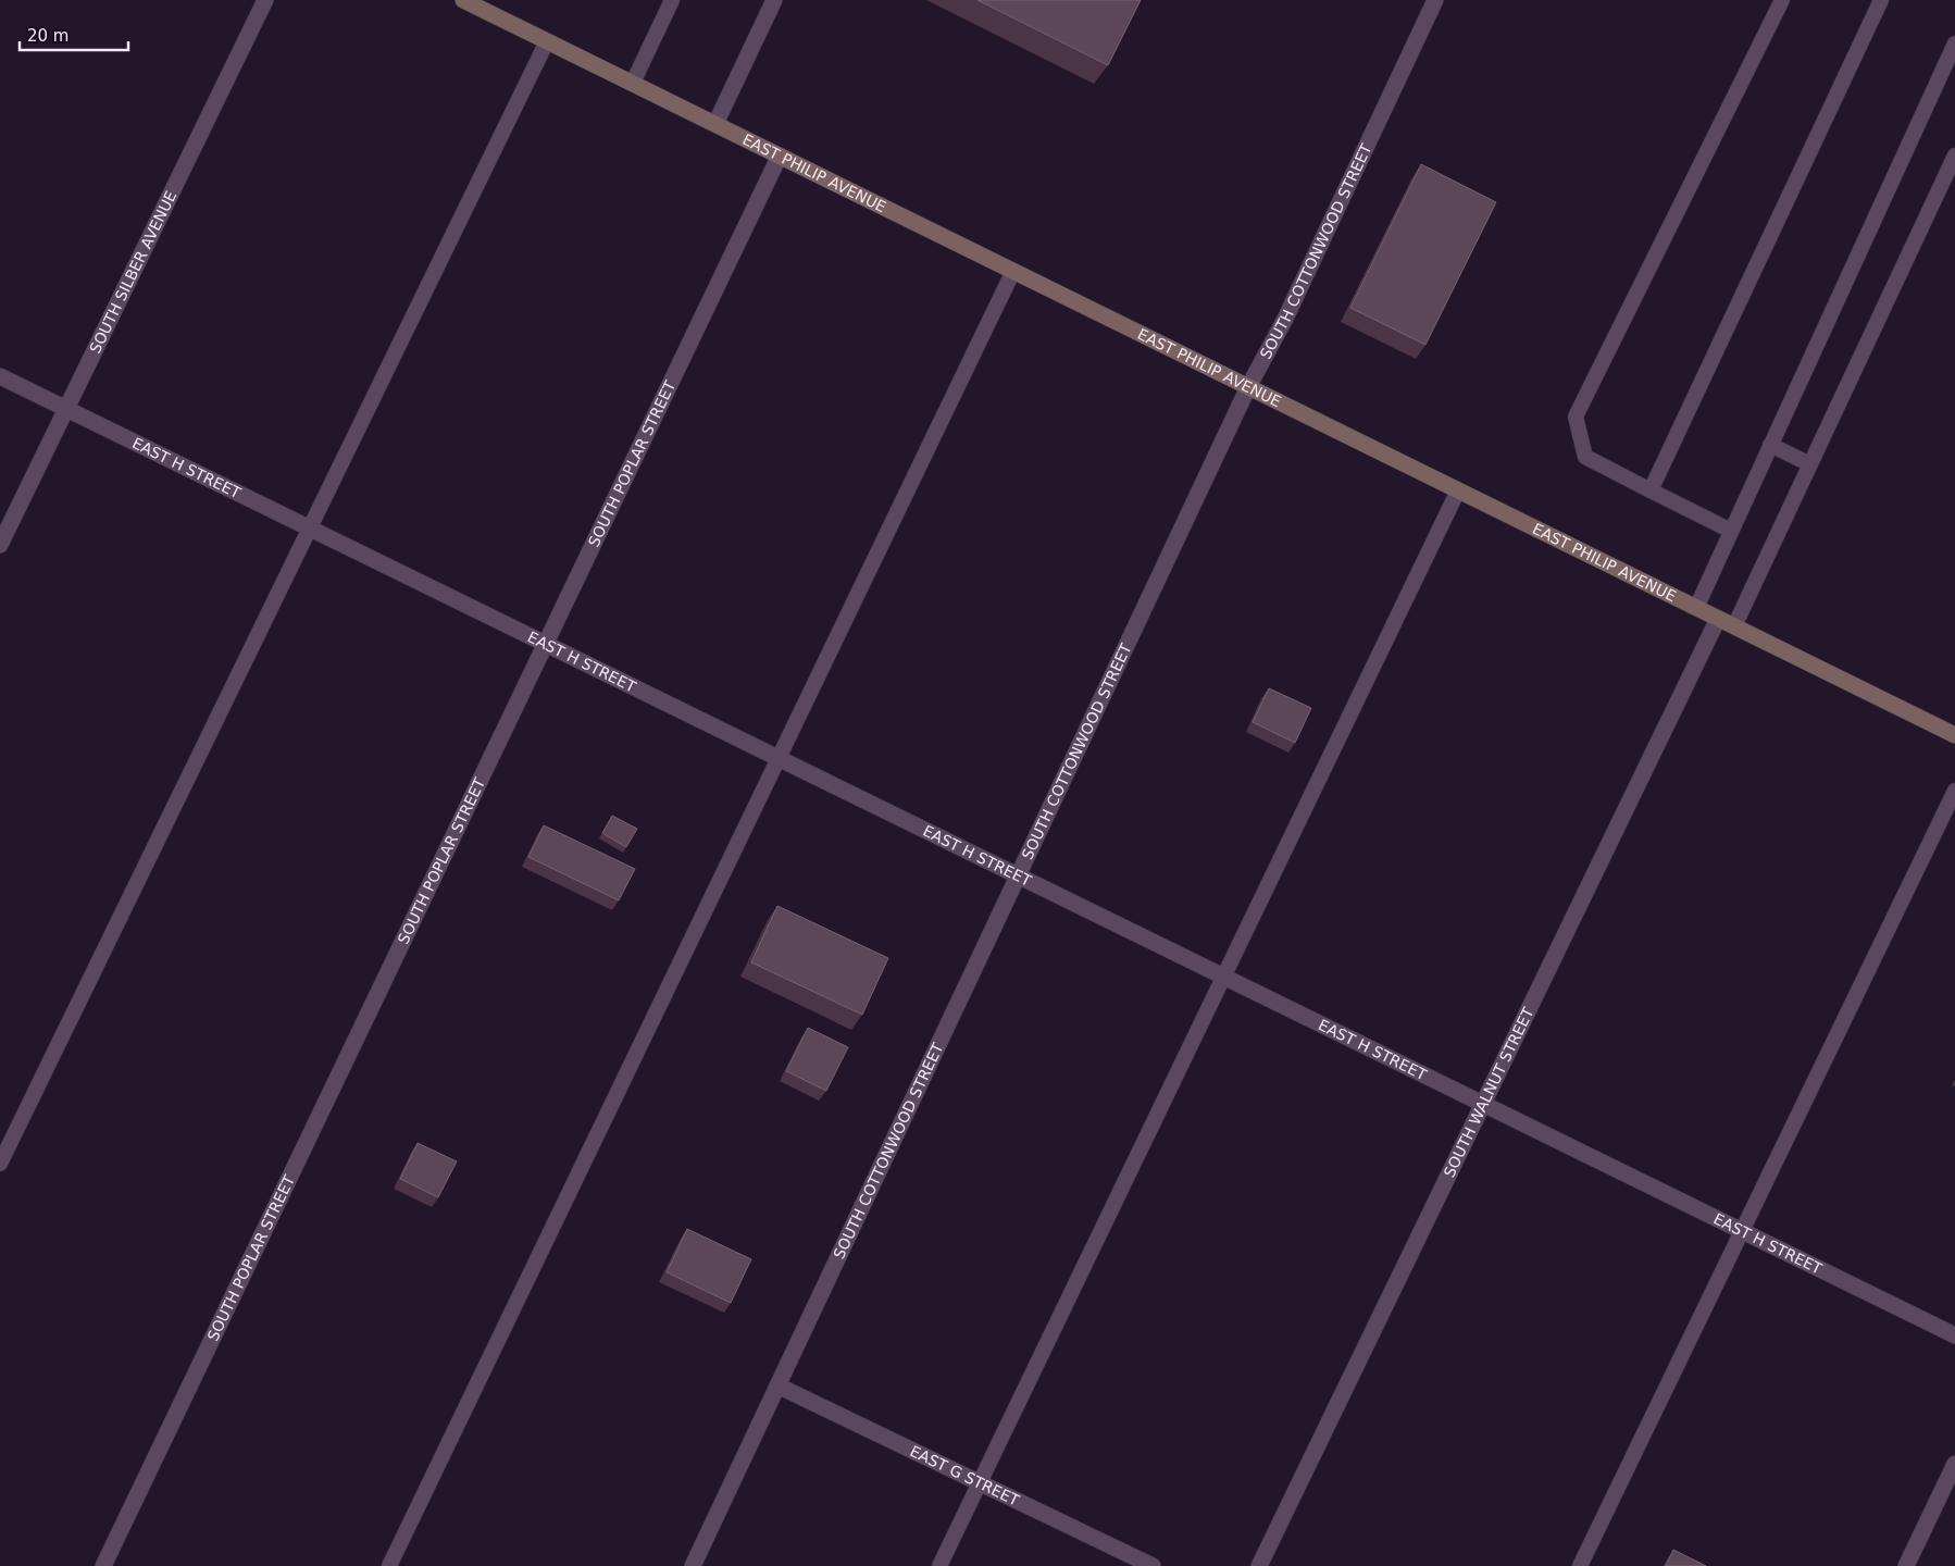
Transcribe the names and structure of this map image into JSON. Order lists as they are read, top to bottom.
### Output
{
  "streets": {
    "main road": ["EAST PHILIP AVENUE"],
    "street": [
      "SOUTH COTTONWOOD STREET",
      "SOUTH SILBER AVENUE",
      "SOUTH POPLAR STREET",
      "EAST H STREET",
      "SOUTH WALNUT STREET",
      "EAST G STREET"
    ]
  },
  "crossings": [
    ["EAST PHILIP AVENUE", "SOUTH COTTONWOOD STREET"],
    ["EAST PHILIP AVENUE", "SOUTH POPLAR STREET"],
    ["EAST PHILIP AVENUE", "SOUTH WALNUT STREET"],
    ["SOUTH COTTONWOOD STREET", "EAST H STREET"],
    ["SOUTH COTTONWOOD STREET", "EAST G STREET"],
    ["SOUTH SILBER AVENUE", "EAST H STREET"],
    ["SOUTH POPLAR STREET", "EAST H STREET"],
    ["EAST H STREET", "SOUTH WALNUT STREET"]
  ],
  "scale_bar": "20 m"
}
